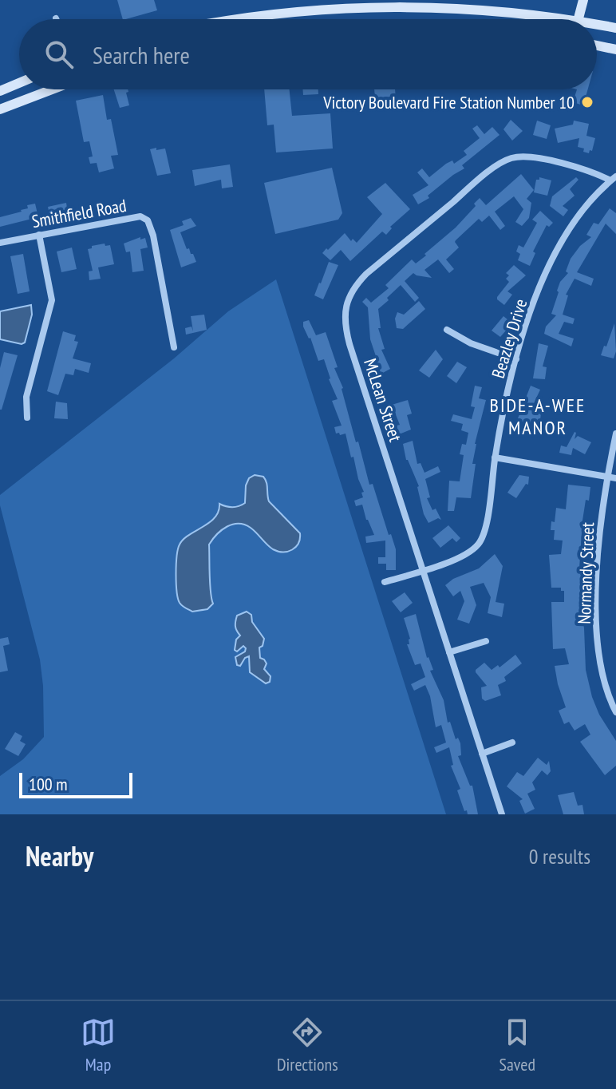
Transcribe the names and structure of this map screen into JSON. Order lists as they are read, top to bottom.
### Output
{
  "streets": {
    "street": [
      "Smithfield Road",
      "Beazley Drive",
      "McLean Street",
      "Normandy Street"
    ]
  },
  "crossings": [
    ["Beazley Drive", "McLean Street"]
  ],
  "districts": ["BIDE-A-WEE MANOR"],
  "places": ["Victory Boulevard Fire Station Number 10"],
  "scale_bar": "100 m",
  "page": {
    "search": "Search here",
    "scale": "100 m",
    "heading": ["Nearby", "0 results"],
    "nav": ["Map", "Directions", "Saved"]
  }
}
